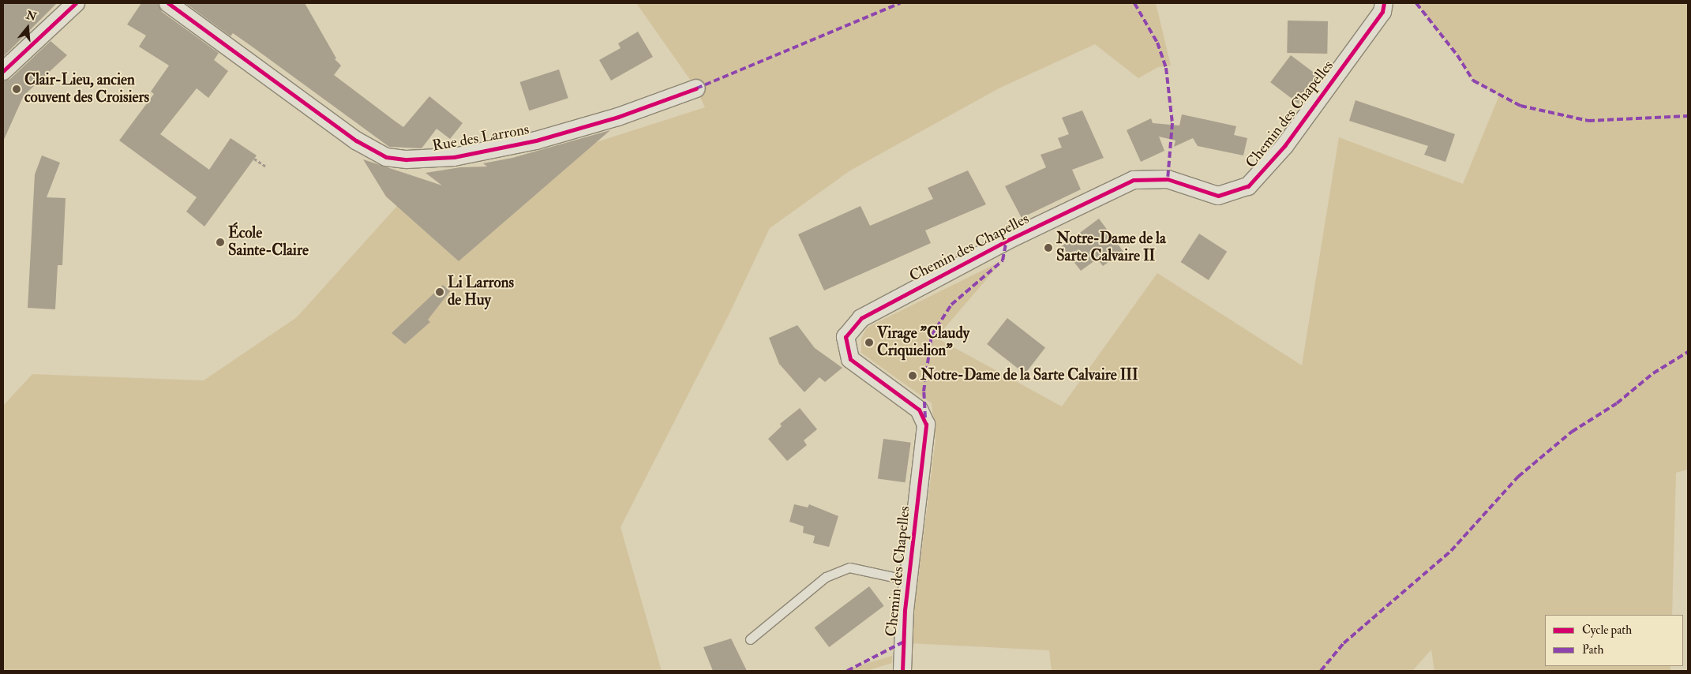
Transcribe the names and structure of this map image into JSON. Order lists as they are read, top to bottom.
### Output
{
  "streets": {
    "street": ["Chemin des Chapelles", "Rue des Larrons"]
  },
  "places": [
    "Clair-Lieu, ancien couvent des Croisiers",
    "École Sainte-Claire",
    "Notre-Dame de la Sarte Calvaire II",
    "Li Larrons de Huy",
    "Virage \"Claudy Criquielion\"",
    "Notre-Dame de la Sarte Calvaire III"
  ],
  "legend": ["Cycle path", "Path"],
  "north": "top"
}
